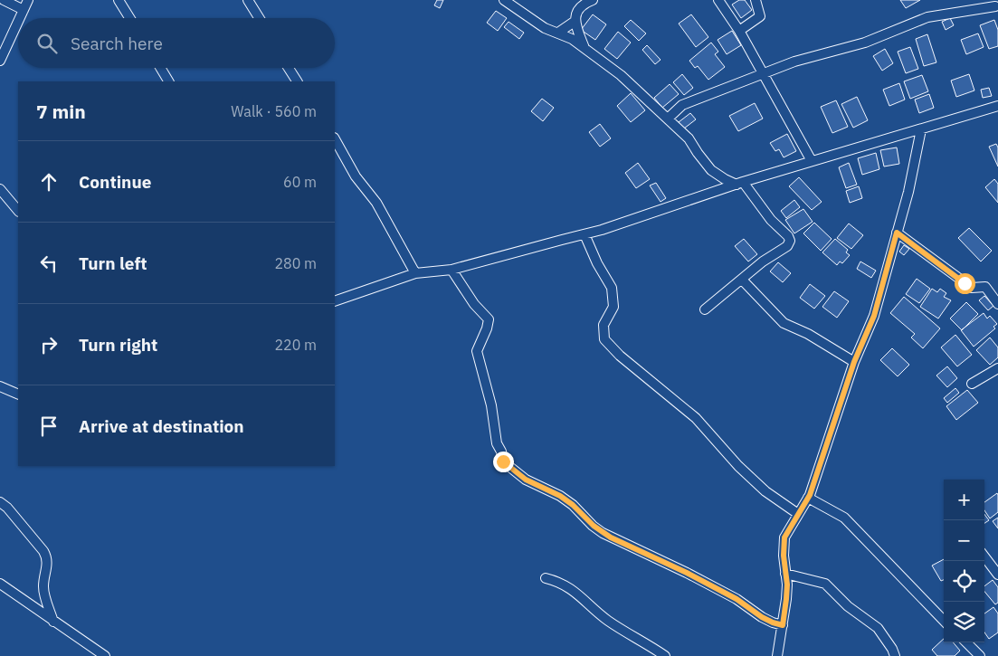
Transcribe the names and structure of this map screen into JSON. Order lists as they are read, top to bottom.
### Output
{
  "page": {
    "search": "Search here",
    "heading": ["7 min", "Walk · 560 m"],
    "list": [
      ["Continue", "60 m"],
      ["Turn left", "280 m"],
      ["Turn right", "220 m"],
      "Arrive at destination"
    ],
    "map_buttons": ["+", "−"]
  }
}
